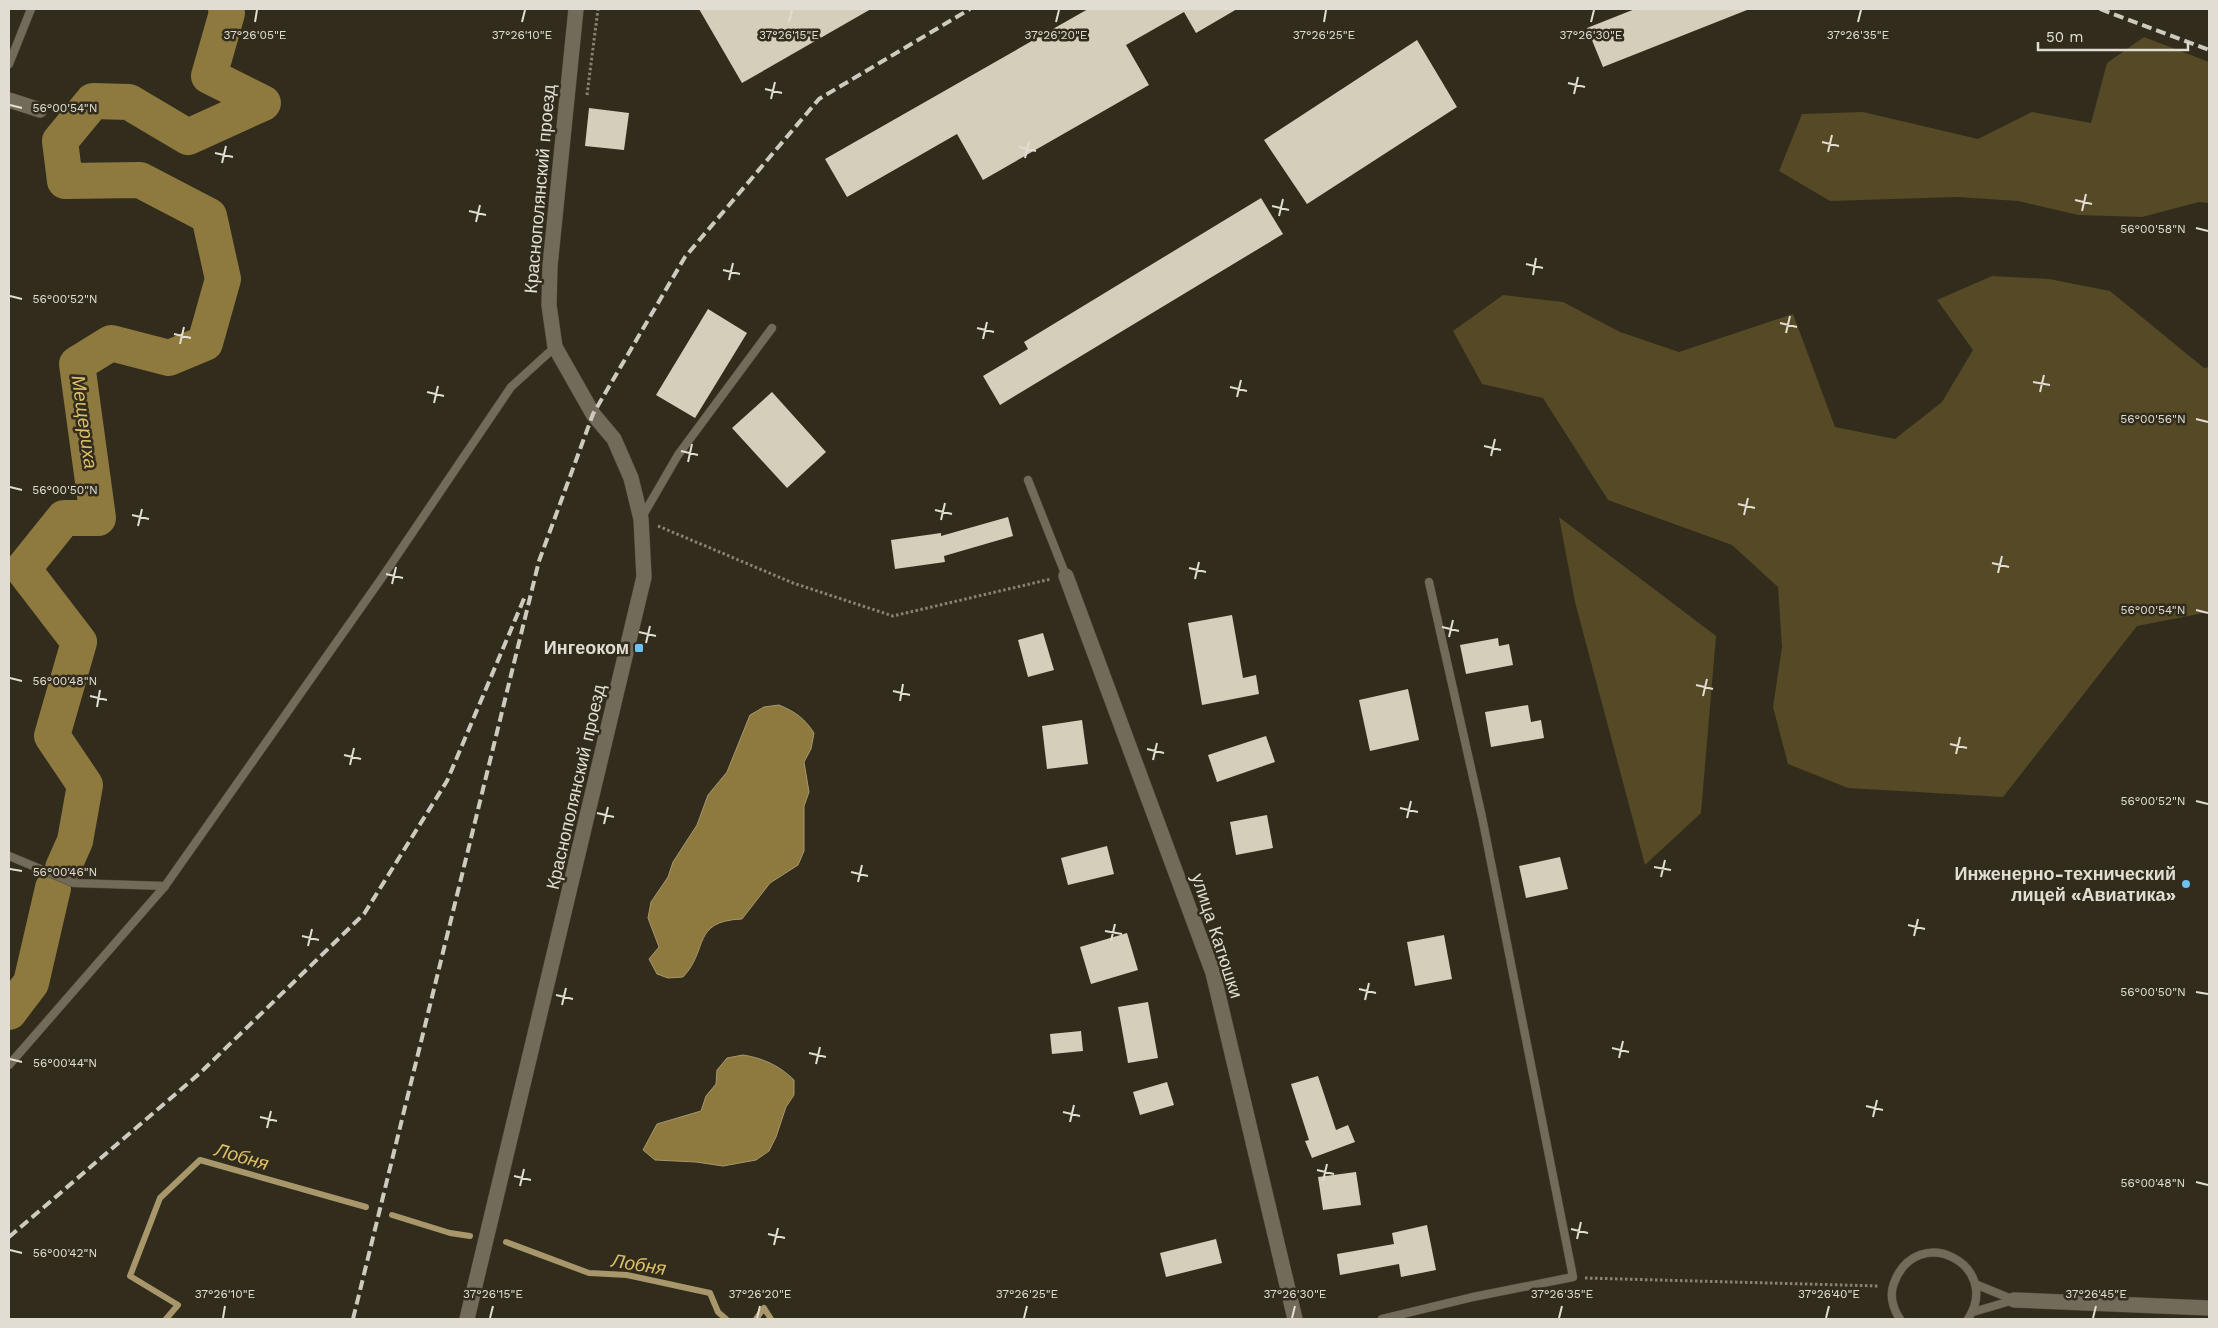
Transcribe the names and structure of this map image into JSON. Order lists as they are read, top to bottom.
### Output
{
  "streets": {
    "main road": ["Краснополянский проезд", "улица Катюшки"]
  },
  "water": ["Мещериха", "Лобня"],
  "places": {
    "transit": ["Ингеоком"],
    "other": ["Инженерно-технический лицей «Авиатика»"]
  },
  "scale_bar": "50 m",
  "coordinates": [
    "37°26'05\"E",
    "37°26'25\"E",
    "37°26'30\"E",
    "37°26'35\"E",
    "37°26'10\"E",
    "37°26'15\"E",
    "37°26'20\"E",
    "56°00'54\"N",
    "56°00'58\"N",
    "56°00'52\"N",
    "56°00'56\"N",
    "56°00'50\"N",
    "56°00'48\"N",
    "56°00'46\"N",
    "56°00'44\"N",
    "56°00'42\"N",
    "37°26'40\"E",
    "37°26'45\"E"
  ]
}
